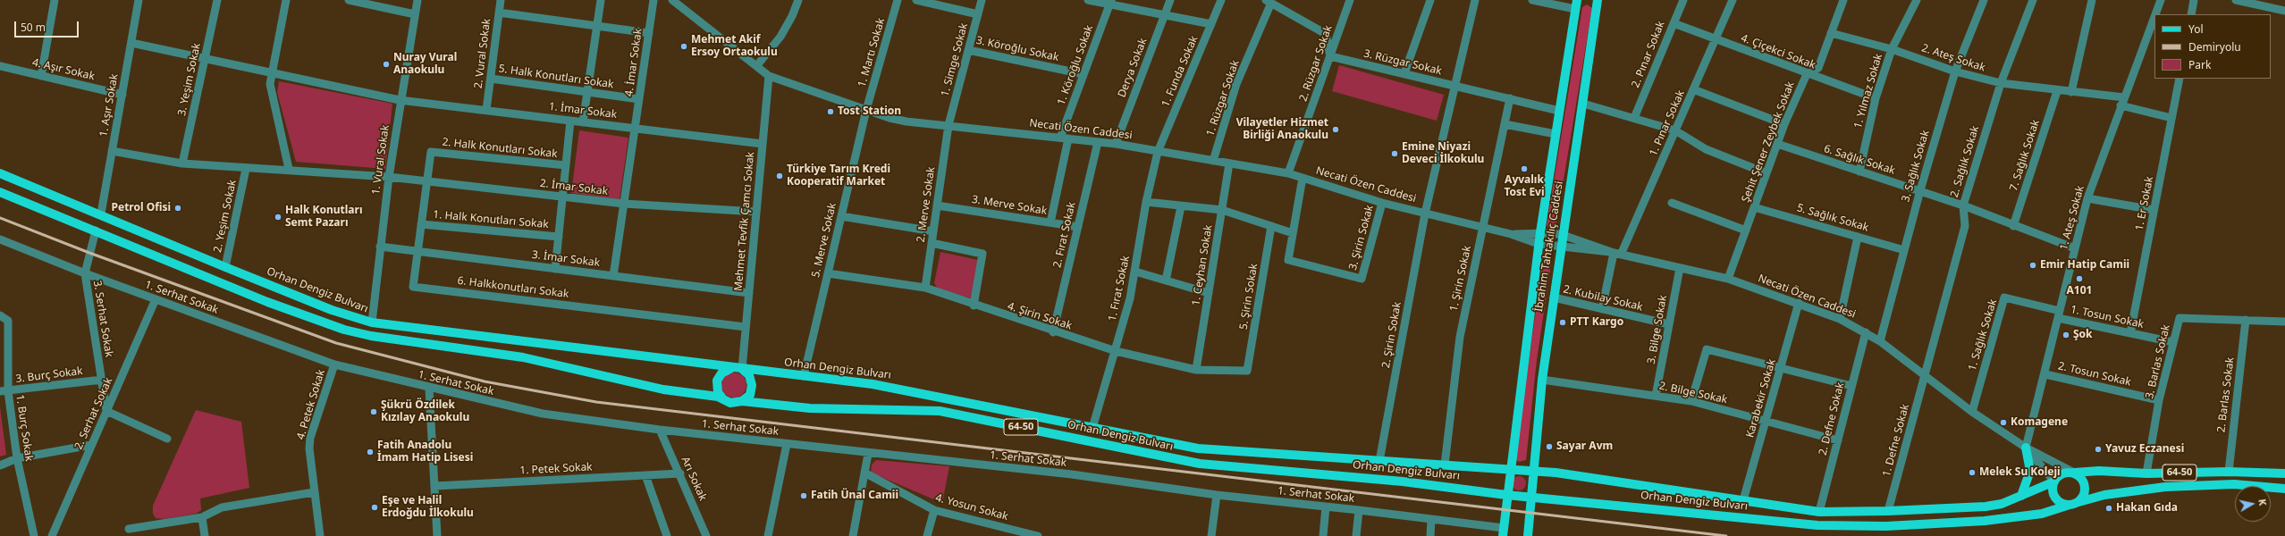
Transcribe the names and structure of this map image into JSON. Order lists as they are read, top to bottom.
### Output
{
  "streets": {
    "main road": ["İbrahim Tahtakılıç Caddesi", "Orhan Dengiz Bulvarı", "64-50"],
    "street": [
      "3. Köroğlu Sokak",
      "4. Çiçekci Sokak",
      "1. Martı Sokak",
      "2. Vural Sokak",
      "2. Pınar Sokak",
      "2. Ateş Sokak",
      "1. Simge Sokak",
      "4. İmar Sokak",
      "3. Rüzgar Sokak",
      "2. Rüzgar Sokak",
      "1. Köroğlu Sokak",
      "Derya Sokak",
      "4. Aşır Sokak",
      "1. Funda Sokak",
      "5. Halk Konutları Sokak",
      "3. Yeşim Sokak",
      "1. Yılmaz Sokak",
      "1. Rüzgar Sokak",
      "1. Aşır Sokak",
      "1. İmar Sokak",
      "1. Pınar Sokak",
      "Necati Özen Caddesi",
      "Şehit Şener Zeybek Sokak",
      "2. Halk Konutları Sokak",
      "7. Sağlık Sokak",
      "1. Vural Sokak",
      "6. Sağlık Sokak",
      "2. Sağlık Sokak",
      "3. Sağlık Sokak",
      "2. İmar Sokak",
      "1. Er Sokak",
      "2. Merve Sokak",
      "3. Merve Sokak",
      "2. Yeşim Sokak",
      "5. Sağlık Sokak",
      "1. Ateş Sokak",
      "1. Halk Konutları Sokak",
      "Mehmet Tevfik Çamcı Sokak",
      "2. Fırat Sokak",
      "3. Şirin Sokak",
      "5. Merve Sokak",
      "3. İmar Sokak",
      "1. Ceyhan Sokak",
      "1. Şirin Sokak",
      "6. Halkkonutları Sokak",
      "1. Fırat Sokak",
      "5. Şirin Sokak",
      "1. Serhat Sokak",
      "2. Kubilay Sokak",
      "4. Şirin Sokak",
      "1. Tosun Sokak",
      "3. Serhat Sokak",
      "3. Bilge Sokak",
      "2. Şirin Sokak",
      "1. Sağlık Sokak",
      "3. Barlas Sokak",
      "2. Tosun Sokak",
      "3. Burç Sokak",
      "2. Bilge Sokak",
      "2. Barlas Sokak",
      "Karabekir Sokak",
      "4. Petek Sokak",
      "2. Serhat Sokak",
      "2. Defne Sokak",
      "1. Burç Sokak",
      "1. Defne Sokak",
      "1. Petek Sokak",
      "Arı Sokak",
      "4. Yosun Sokak"
    ]
  },
  "crossings": [
    ["3. Köroğlu Sokak", "1. Simge Sokak"],
    ["3. Köroğlu Sokak", "1. Köroğlu Sokak"],
    ["4. Çiçekci Sokak", "2. Pınar Sokak"],
    ["4. Çiçekci Sokak", "1. Yılmaz Sokak"],
    ["4. Çiçekci Sokak", "1. Pınar Sokak"],
    ["4. Çiçekci Sokak", "Şehit Şener Zeybek Sokak"],
    ["1. Martı Sokak", "Necati Özen Caddesi"],
    ["1. Martı Sokak", "5. Merve Sokak"],
    ["2. Vural Sokak", "5. Halk Konutları Sokak"],
    ["2. Vural Sokak", "1. İmar Sokak"],
    ["2. Ateş Sokak", "1. Yılmaz Sokak"],
    ["2. Ateş Sokak", "Şehit Şener Zeybek Sokak"],
    ["2. Ateş Sokak", "7. Sağlık Sokak"],
    ["2. Ateş Sokak", "2. Sağlık Sokak"],
    ["2. Ateş Sokak", "3. Sağlık Sokak"],
    ["2. Ateş Sokak", "1. Ateş Sokak"],
    ["1. Simge Sokak", "Necati Özen Caddesi"],
    ["1. Simge Sokak", "2. Merve Sokak"],
    ["4. İmar Sokak", "5. Halk Konutları Sokak"],
    ["4. İmar Sokak", "1. İmar Sokak"],
    ["4. İmar Sokak", "2. İmar Sokak"],
    ["4. İmar Sokak", "3. İmar Sokak"],
    ["3. Rüzgar Sokak", "2. Rüzgar Sokak"],
    ["3. Rüzgar Sokak", "İbrahim Tahtakılıç Caddesi"],
    ["3. Rüzgar Sokak", "1. Şirin Sokak"],
    ["3. Rüzgar Sokak", "2. Şirin Sokak"],
    ["2. Rüzgar Sokak", "Necati Özen Caddesi"],
    ["1. Köroğlu Sokak", "Necati Özen Caddesi"],
    ["1. Köroğlu Sokak", "3. Merve Sokak"],
    ["Derya Sokak", "Necati Özen Caddesi"],
    ["4. Aşır Sokak", "1. Aşır Sokak"],
    ["1. Funda Sokak", "Necati Özen Caddesi"],
    ["1. Funda Sokak", "1. Fırat Sokak"],
    ["3. Yeşim Sokak", "1. İmar Sokak"],
    ["3. Yeşim Sokak", "2. İmar Sokak"],
    ["1. Yılmaz Sokak", "6. Sağlık Sokak"],
    ["1. Rüzgar Sokak", "Necati Özen Caddesi"],
    ["1. Aşır Sokak", "1. İmar Sokak"],
    ["1. Aşır Sokak", "2. İmar Sokak"],
    ["1. Aşır Sokak", "Orhan Dengiz Bulvarı"],
    ["1. İmar Sokak", "1. Vural Sokak"],
    ["1. İmar Sokak", "Mehmet Tevfik Çamcı Sokak"],
    ["1. Pınar Sokak", "Necati Özen Caddesi"],
    ["1. Pınar Sokak", "2. Kubilay Sokak"],
    ["Necati Özen Caddesi", "Şehit Şener Zeybek Sokak"],
    ["Necati Özen Caddesi", "2. Sağlık Sokak"],
    ["Necati Özen Caddesi", "3. Sağlık Sokak"],
    ["Necati Özen Caddesi", "2. Merve Sokak"],
    ["Necati Özen Caddesi", "1. Ateş Sokak"],
    ["Necati Özen Caddesi", "Mehmet Tevfik Çamcı Sokak"],
    ["Necati Özen Caddesi", "2. Fırat Sokak"],
    ["Necati Özen Caddesi", "3. Şirin Sokak"],
    ["Necati Özen Caddesi", "5. Merve Sokak"],
    ["Necati Özen Caddesi", "İbrahim Tahtakılıç Caddesi"],
    ["Necati Özen Caddesi", "1. Ceyhan Sokak"],
    ["Necati Özen Caddesi", "1. Şirin Sokak"],
    ["Necati Özen Caddesi", "1. Fırat Sokak"],
    ["Necati Özen Caddesi", "3. Bilge Sokak"],
    ["Necati Özen Caddesi", "2. Şirin Sokak"],
    ["Necati Özen Caddesi", "1. Sağlık Sokak"],
    ["Necati Özen Caddesi", "Karabekir Sokak"],
    ["Necati Özen Caddesi", "2. Defne Sokak"],
    ["Necati Özen Caddesi", "1. Defne Sokak"],
    ["Şehit Şener Zeybek Sokak", "6. Sağlık Sokak"],
    ["Şehit Şener Zeybek Sokak", "5. Sağlık Sokak"],
    ["2. Halk Konutları Sokak", "6. Halkkonutları Sokak"],
    ["7. Sağlık Sokak", "6. Sağlık Sokak"],
    ["1. Vural Sokak", "2. İmar Sokak"],
    ["1. Vural Sokak", "3. İmar Sokak"],
    ["1. Vural Sokak", "Orhan Dengiz Bulvarı"],
    ["6. Sağlık Sokak", "2. Sağlık Sokak"],
    ["6. Sağlık Sokak", "3. Sağlık Sokak"],
    ["6. Sağlık Sokak", "1. Ateş Sokak"],
    ["2. Sağlık Sokak", "1. Defne Sokak"],
    ["3. Sağlık Sokak", "5. Sağlık Sokak"],
    ["2. İmar Sokak", "2. Yeşim Sokak"],
    ["2. İmar Sokak", "Mehmet Tevfik Çamcı Sokak"],
    ["2. İmar Sokak", "6. Halkkonutları Sokak"],
    ["1. Er Sokak", "1. Tosun Sokak"],
    ["2. Merve Sokak", "3. Merve Sokak"],
    ["2. Merve Sokak", "4. Şirin Sokak"],
    ["3. Merve Sokak", "2. Fırat Sokak"],
    ["2. Yeşim Sokak", "Orhan Dengiz Bulvarı"],
    ["1. Ateş Sokak", "1. Tosun Sokak"],
    ["1. Ateş Sokak", "1. Sağlık Sokak"],
    ["1. Ateş Sokak", "2. Tosun Sokak"],
    ["1. Halk Konutları Sokak", "6. Halkkonutları Sokak"],
    ["Mehmet Tevfik Çamcı Sokak", "3. İmar Sokak"],
    ["Mehmet Tevfik Çamcı Sokak", "6. Halkkonutları Sokak"],
    ["Mehmet Tevfik Çamcı Sokak", "Orhan Dengiz Bulvarı"],
    ["2. Fırat Sokak", "4. Şirin Sokak"],
    ["5. Merve Sokak", "Orhan Dengiz Bulvarı"],
    ["5. Merve Sokak", "4. Şirin Sokak"],
    ["İbrahim Tahtakılıç Caddesi", "Orhan Dengiz Bulvarı"],
    ["İbrahim Tahtakılıç Caddesi", "1. Serhat Sokak"],
    ["İbrahim Tahtakılıç Caddesi", "2. Kubilay Sokak"],
    ["İbrahim Tahtakılıç Caddesi", "2. Bilge Sokak"],
    ["3. İmar Sokak", "6. Halkkonutları Sokak"],
    ["1. Ceyhan Sokak", "4. Şirin Sokak"],
    ["1. Şirin Sokak", "Orhan Dengiz Bulvarı"],
    ["1. Fırat Sokak", "Orhan Dengiz Bulvarı"],
    ["1. Fırat Sokak", "4. Şirin Sokak"],
    ["Orhan Dengiz Bulvarı", "2. Şirin Sokak"],
    ["Orhan Dengiz Bulvarı", "3. Barlas Sokak"],
    ["Orhan Dengiz Bulvarı", "2. Barlas Sokak"],
    ["Orhan Dengiz Bulvarı", "Karabekir Sokak"],
    ["Orhan Dengiz Bulvarı", "2. Defne Sokak"],
    ["Orhan Dengiz Bulvarı", "1. Defne Sokak"],
    ["5. Şirin Sokak", "4. Şirin Sokak"],
    ["1. Serhat Sokak", "3. Serhat Sokak"],
    ["1. Serhat Sokak", "4. Petek Sokak"],
    ["1. Serhat Sokak", "2. Serhat Sokak"],
    ["1. Serhat Sokak", "Arı Sokak"],
    ["2. Kubilay Sokak", "3. Bilge Sokak"],
    ["1. Tosun Sokak", "1. Sağlık Sokak"],
    ["1. Tosun Sokak", "3. Barlas Sokak"],
    ["3. Serhat Sokak", "3. Burç Sokak"],
    ["3. Serhat Sokak", "2. Serhat Sokak"],
    ["3. Bilge Sokak", "2. Bilge Sokak"],
    ["3. Barlas Sokak", "2. Tosun Sokak"],
    ["3. Barlas Sokak", "2. Barlas Sokak"],
    ["3. Burç Sokak", "1. Burç Sokak"],
    ["2. Bilge Sokak", "Karabekir Sokak"],
    ["2. Bilge Sokak", "2. Defne Sokak"],
    ["1. Petek Sokak", "Arı Sokak"]
  ],
  "places": [
    "Mehmet Akif Ersoy Ortaokulu",
    "Nuray Vural Anaokulu",
    "Tost Station",
    "Vilayetler Hizmet Birliği Anaokulu",
    "Emine Niyazi Deveci İlkokulu",
    "Ayvalık Tost Evi",
    "Türkiye Tarım Kredi Kooperatif Market",
    "Petrol Ofisi",
    "Halk Konutları Semt Pazarı",
    "Emir Hatip Camii",
    "A101",
    "PTT Kargo",
    "Şok",
    "Şükrü Özdilek Kızılay Anaokulu",
    "Komagene",
    "Sayar Avm",
    "Yavuz Eczanesi",
    "Fatih Anadolu İmam Hatip Lisesi",
    "Melek Su Koleji",
    "Fatih Ünal Camii",
    "Eşe ve Halil Erdoğdu İlkokulu",
    "Hakan Gıda"
  ],
  "legend": ["Yol", "Demiryolu", "Park"],
  "scale_bar": "50 m",
  "north": "right"
}
